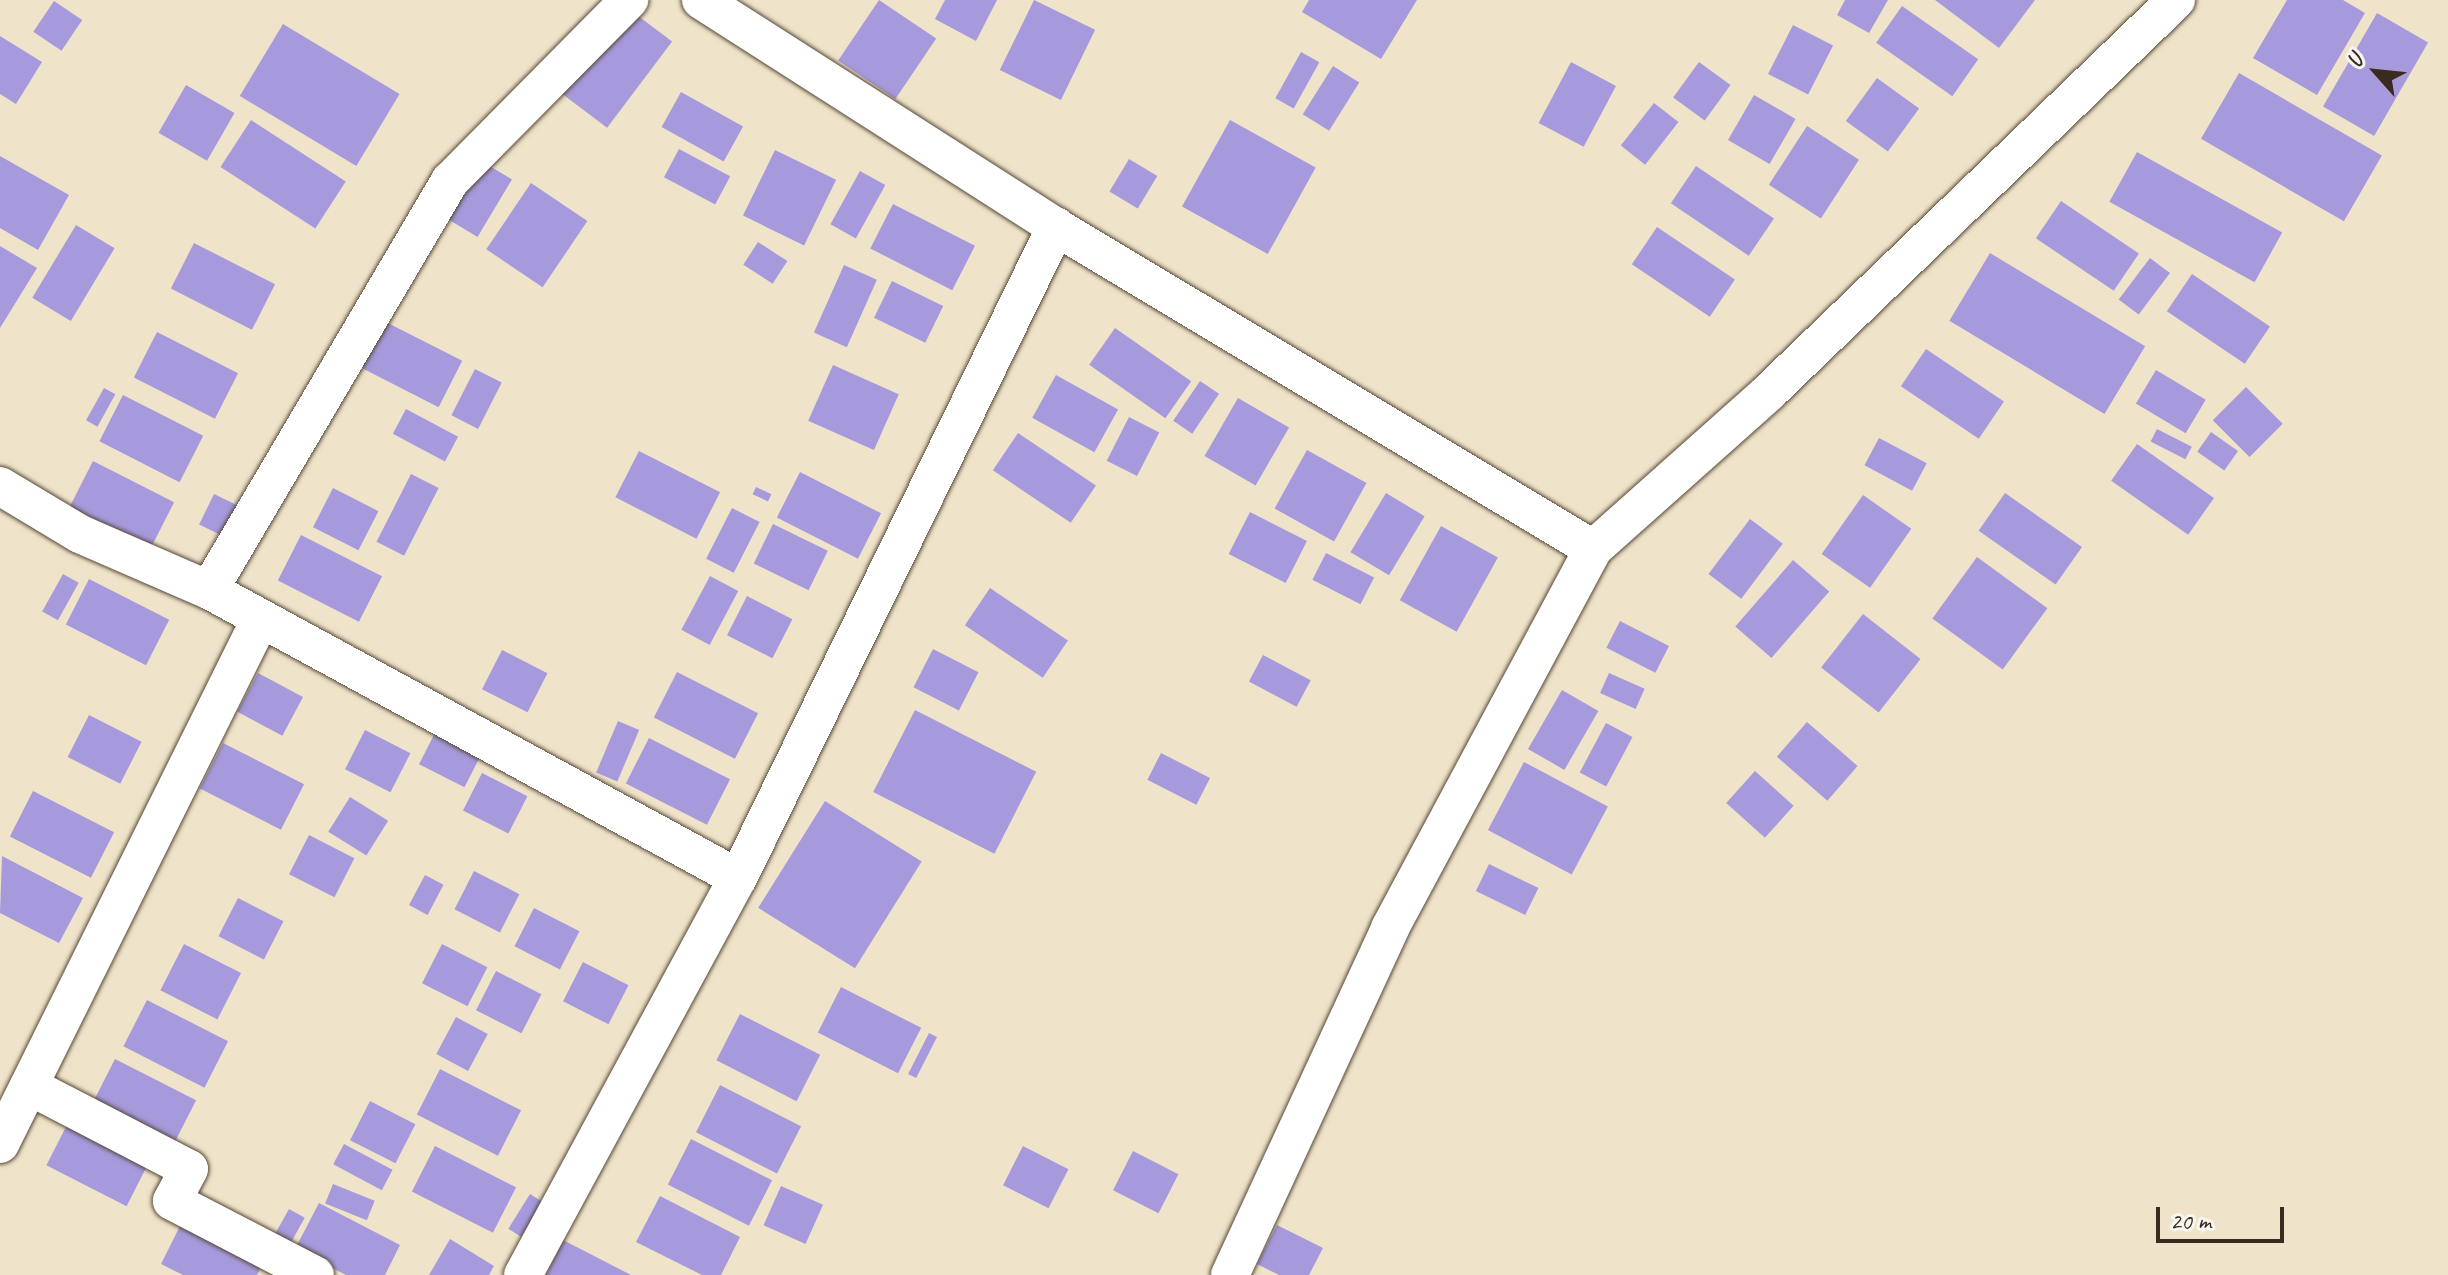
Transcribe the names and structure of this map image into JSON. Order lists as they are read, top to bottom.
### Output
{
  "scale_bar": "20 m",
  "north": "top left"
}
